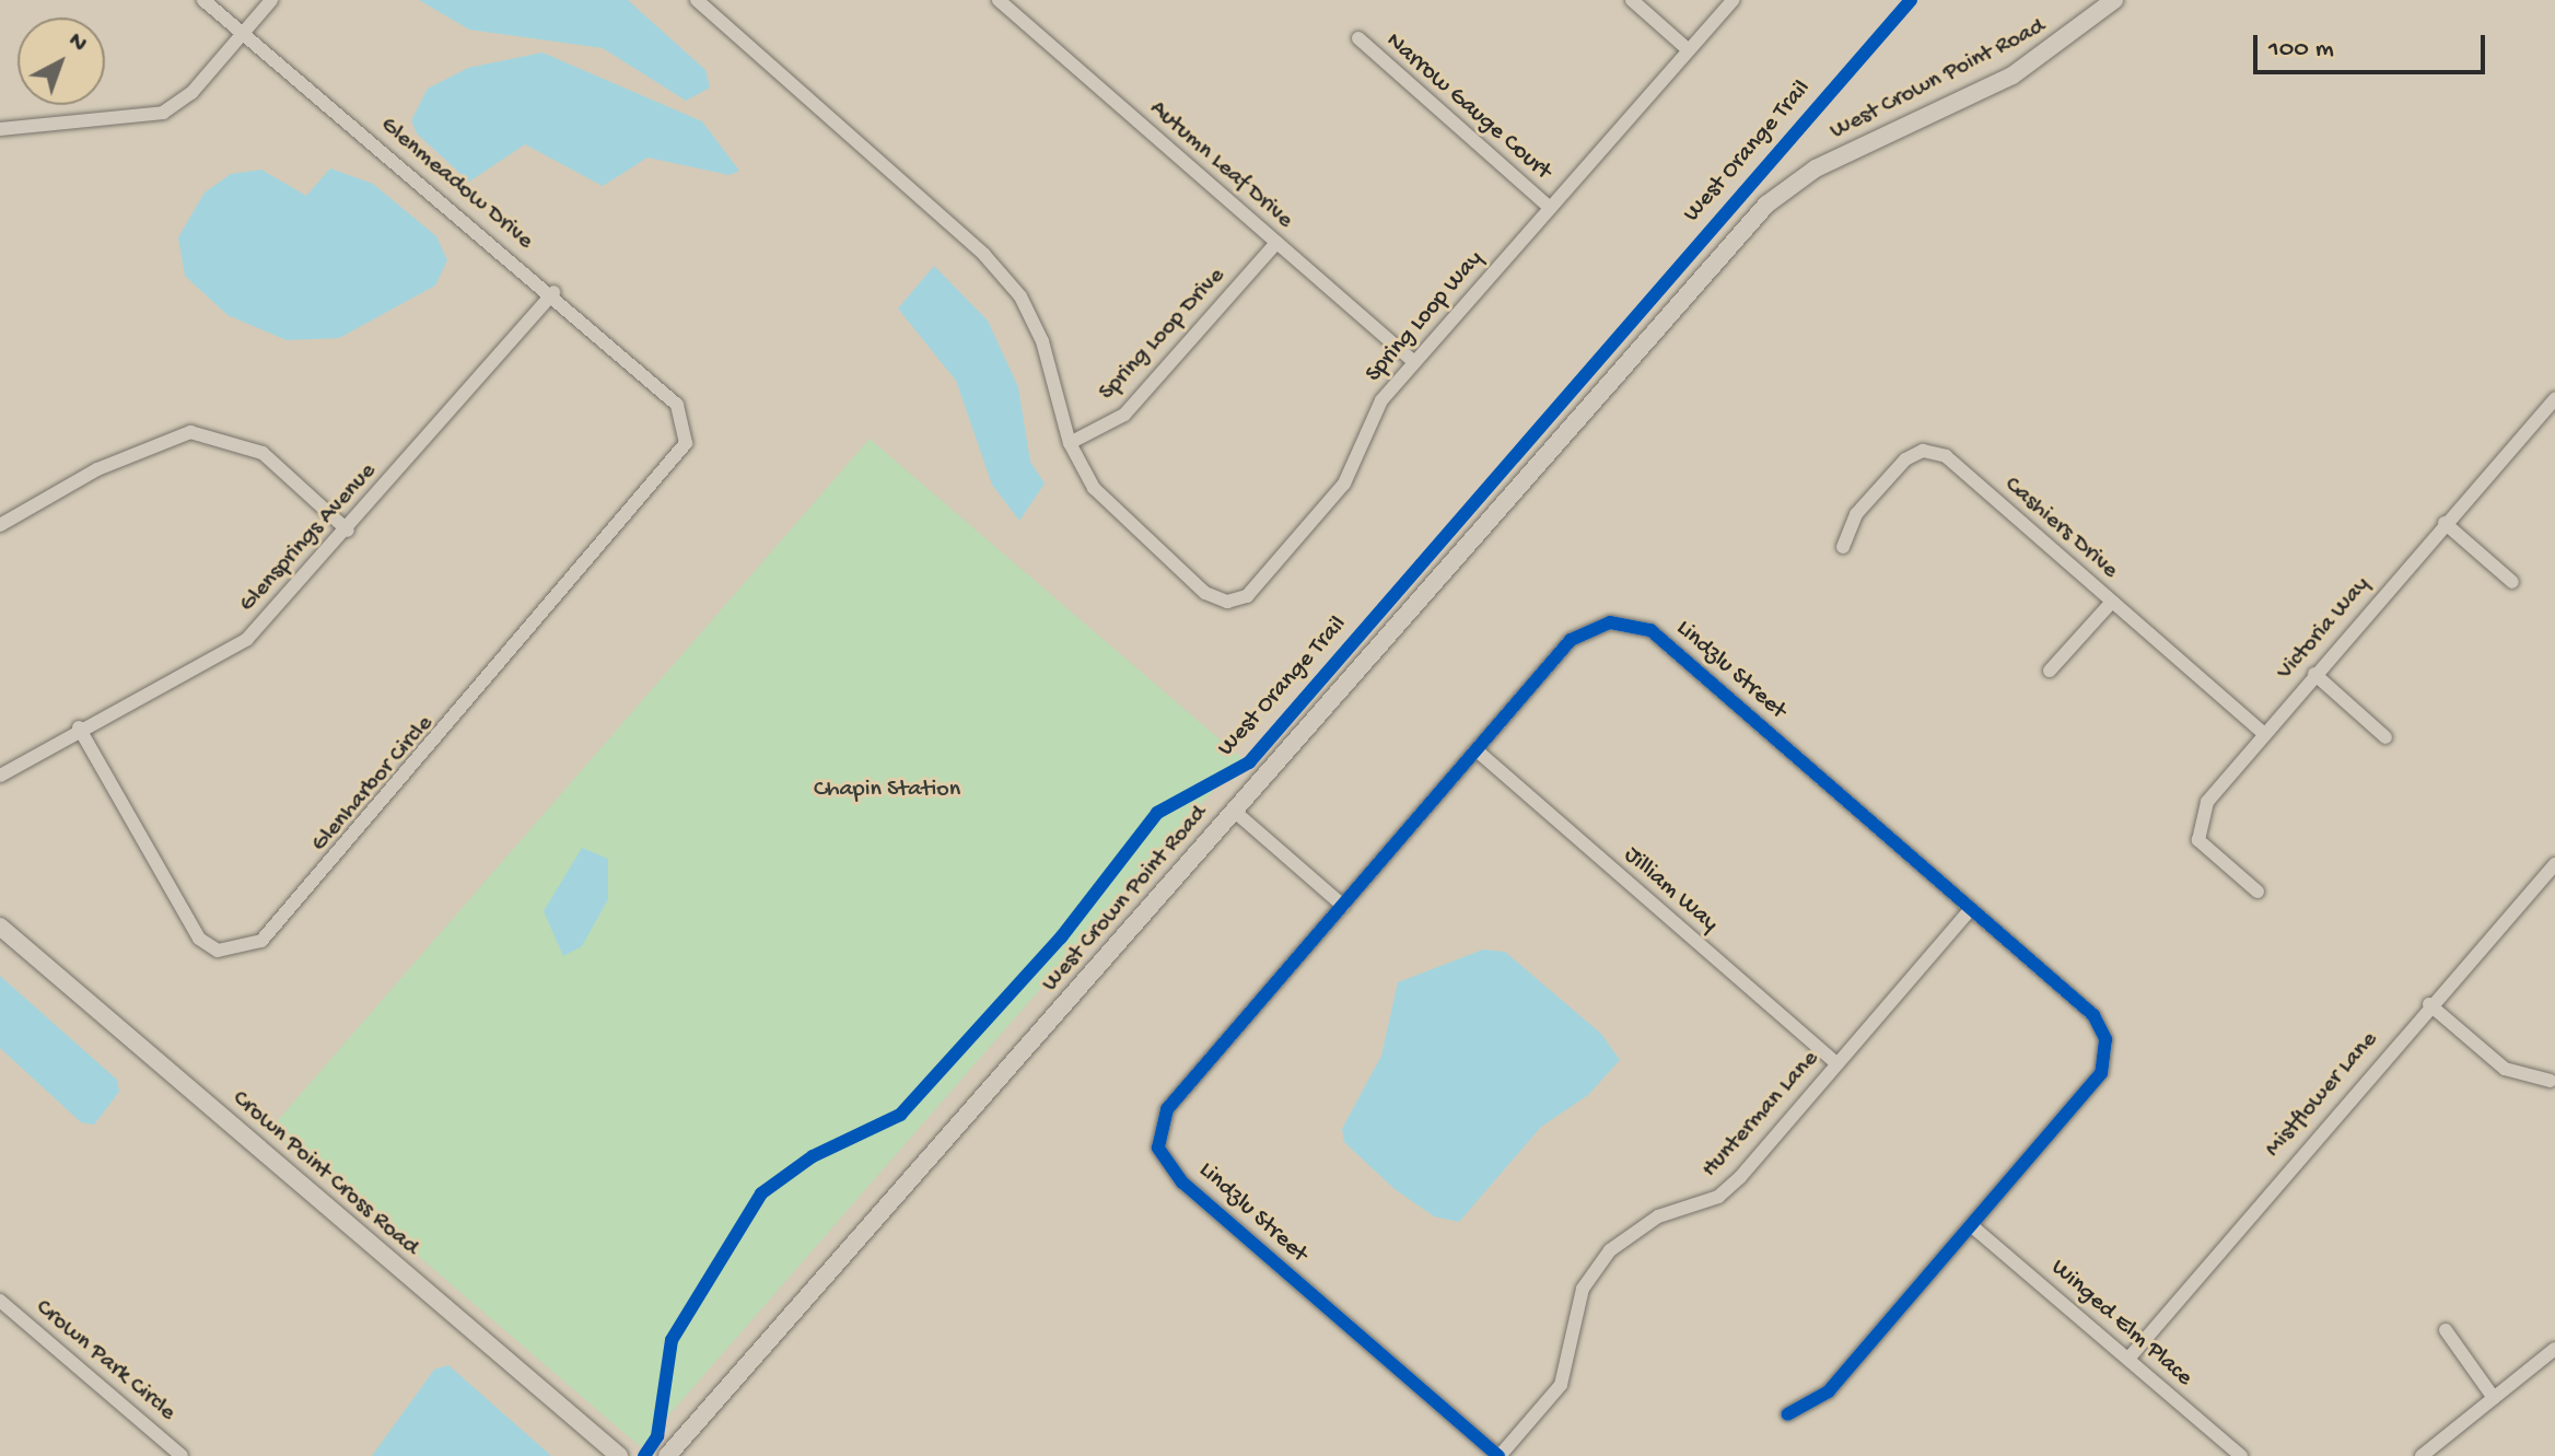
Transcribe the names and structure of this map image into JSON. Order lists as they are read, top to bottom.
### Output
{
  "streets": {
    "street": [
      "West Crown Point Road",
      "Narrow Gauge Court",
      "Autumn Leaf Drive",
      "Glenmeadow Drive",
      "Spring Loop Way",
      "Spring Loop Drive",
      "Cashiers Drive",
      "Glensprings Avenue",
      "Victoria Way",
      "Lindzlu Street",
      "Glenharbor Circle",
      "Jilliam Way",
      "Mistflower Lane",
      "Hunterman Lane",
      "Crown Point Cross Road",
      "Winged Elm Place",
      "Crown Park Circle"
    ],
    "cycle path": ["West Orange Trail"]
  },
  "crossings": [
    ["Narrow Gauge Court", "Spring Loop Way"],
    ["Autumn Leaf Drive", "Spring Loop Way"],
    ["Autumn Leaf Drive", "Spring Loop Drive"],
    ["Glenmeadow Drive", "Glensprings Avenue"],
    ["Glenmeadow Drive", "Glenharbor Circle"],
    ["Spring Loop Way", "Spring Loop Drive"],
    ["Cashiers Drive", "Victoria Way"],
    ["Glensprings Avenue", "Glenharbor Circle"],
    ["Lindzlu Street", "Jilliam Way"],
    ["Lindzlu Street", "Hunterman Lane"],
    ["Lindzlu Street", "Winged Elm Place"],
    ["Jilliam Way", "Hunterman Lane"],
    ["Mistflower Lane", "Winged Elm Place"]
  ],
  "parks": ["Chapin Station"],
  "scale_bar": "100 m",
  "north": "top right"
}
